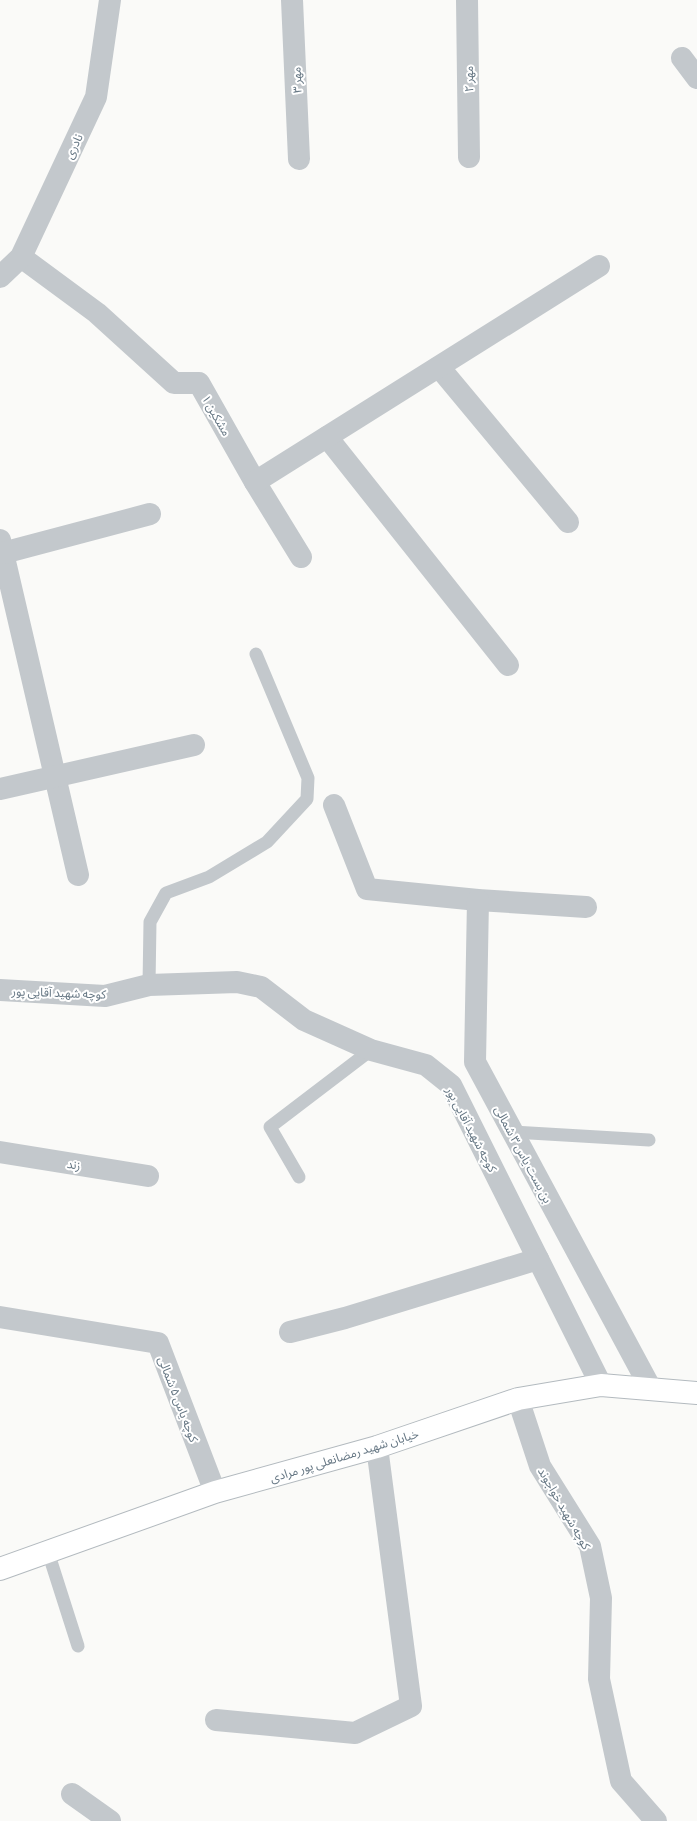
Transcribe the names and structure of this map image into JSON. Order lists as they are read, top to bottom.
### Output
{
  "streets": {
    "street": [
      "مهر ۲",
      "مهر ۳",
      "نادری",
      "مشکین ۱",
      "کوچه شهید آقایی پور",
      "بن بست یاس ۳ شمالی",
      "زند",
      "کوچه یاس ۵ شمالی",
      "خیابان شهید رمضانعلی پور مرادی",
      "کوچه شهید خواجوند"
    ]
  },
  "crossings": [
    ["نادری", "مشکین ۱"],
    ["کوچه شهید آقایی پور", "خیابان شهید رمضانعلی پور مرادی"],
    ["بن بست یاس ۳ شمالی", "خیابان شهید رمضانعلی پور مرادی"],
    ["کوچه یاس ۵ شمالی", "خیابان شهید رمضانعلی پور مرادی"],
    ["خیابان شهید رمضانعلی پور مرادی", "کوچه شهید خواجوند"]
  ]
}
